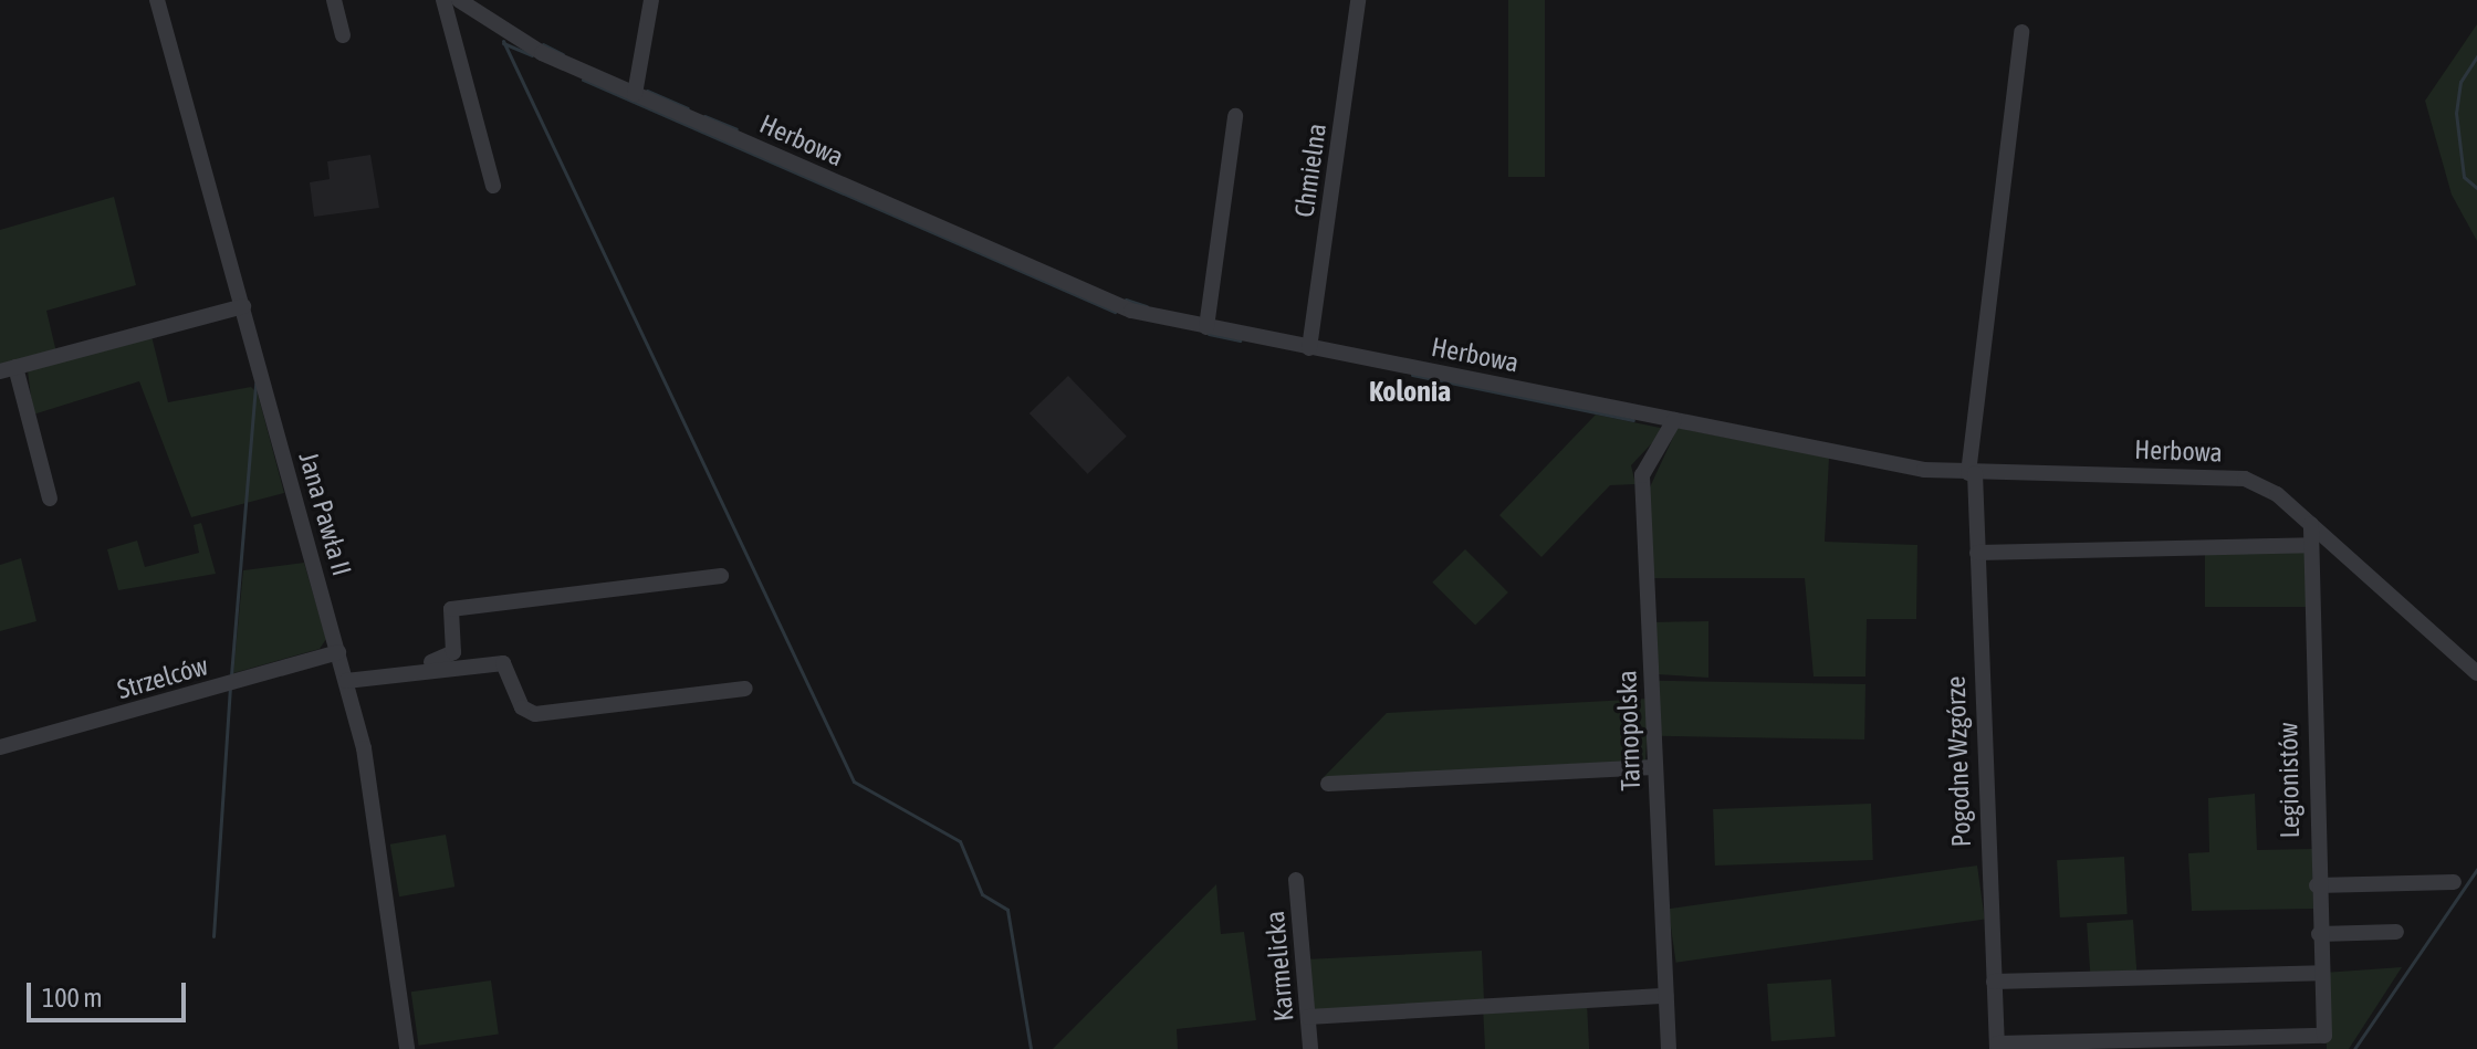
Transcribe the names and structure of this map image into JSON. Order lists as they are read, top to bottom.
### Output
{
  "streets": {
    "street": [
      "Herbowa",
      "Chmielna",
      "Jana Pawła II",
      "Strzelców",
      "Tarnopolska",
      "Pogodne Wzgórze",
      "Legionistów",
      "Karmelicka"
    ]
  },
  "crossings": [
    ["Herbowa", "Chmielna"],
    ["Herbowa", "Tarnopolska"],
    ["Herbowa", "Pogodne Wzgórze"],
    ["Herbowa", "Legionistów"],
    ["Jana Pawła II", "Strzelców"],
    ["Pogodne Wzgórze", "Legionistów"]
  ],
  "districts": ["Kolonia"],
  "scale_bar": "100 m"
}
